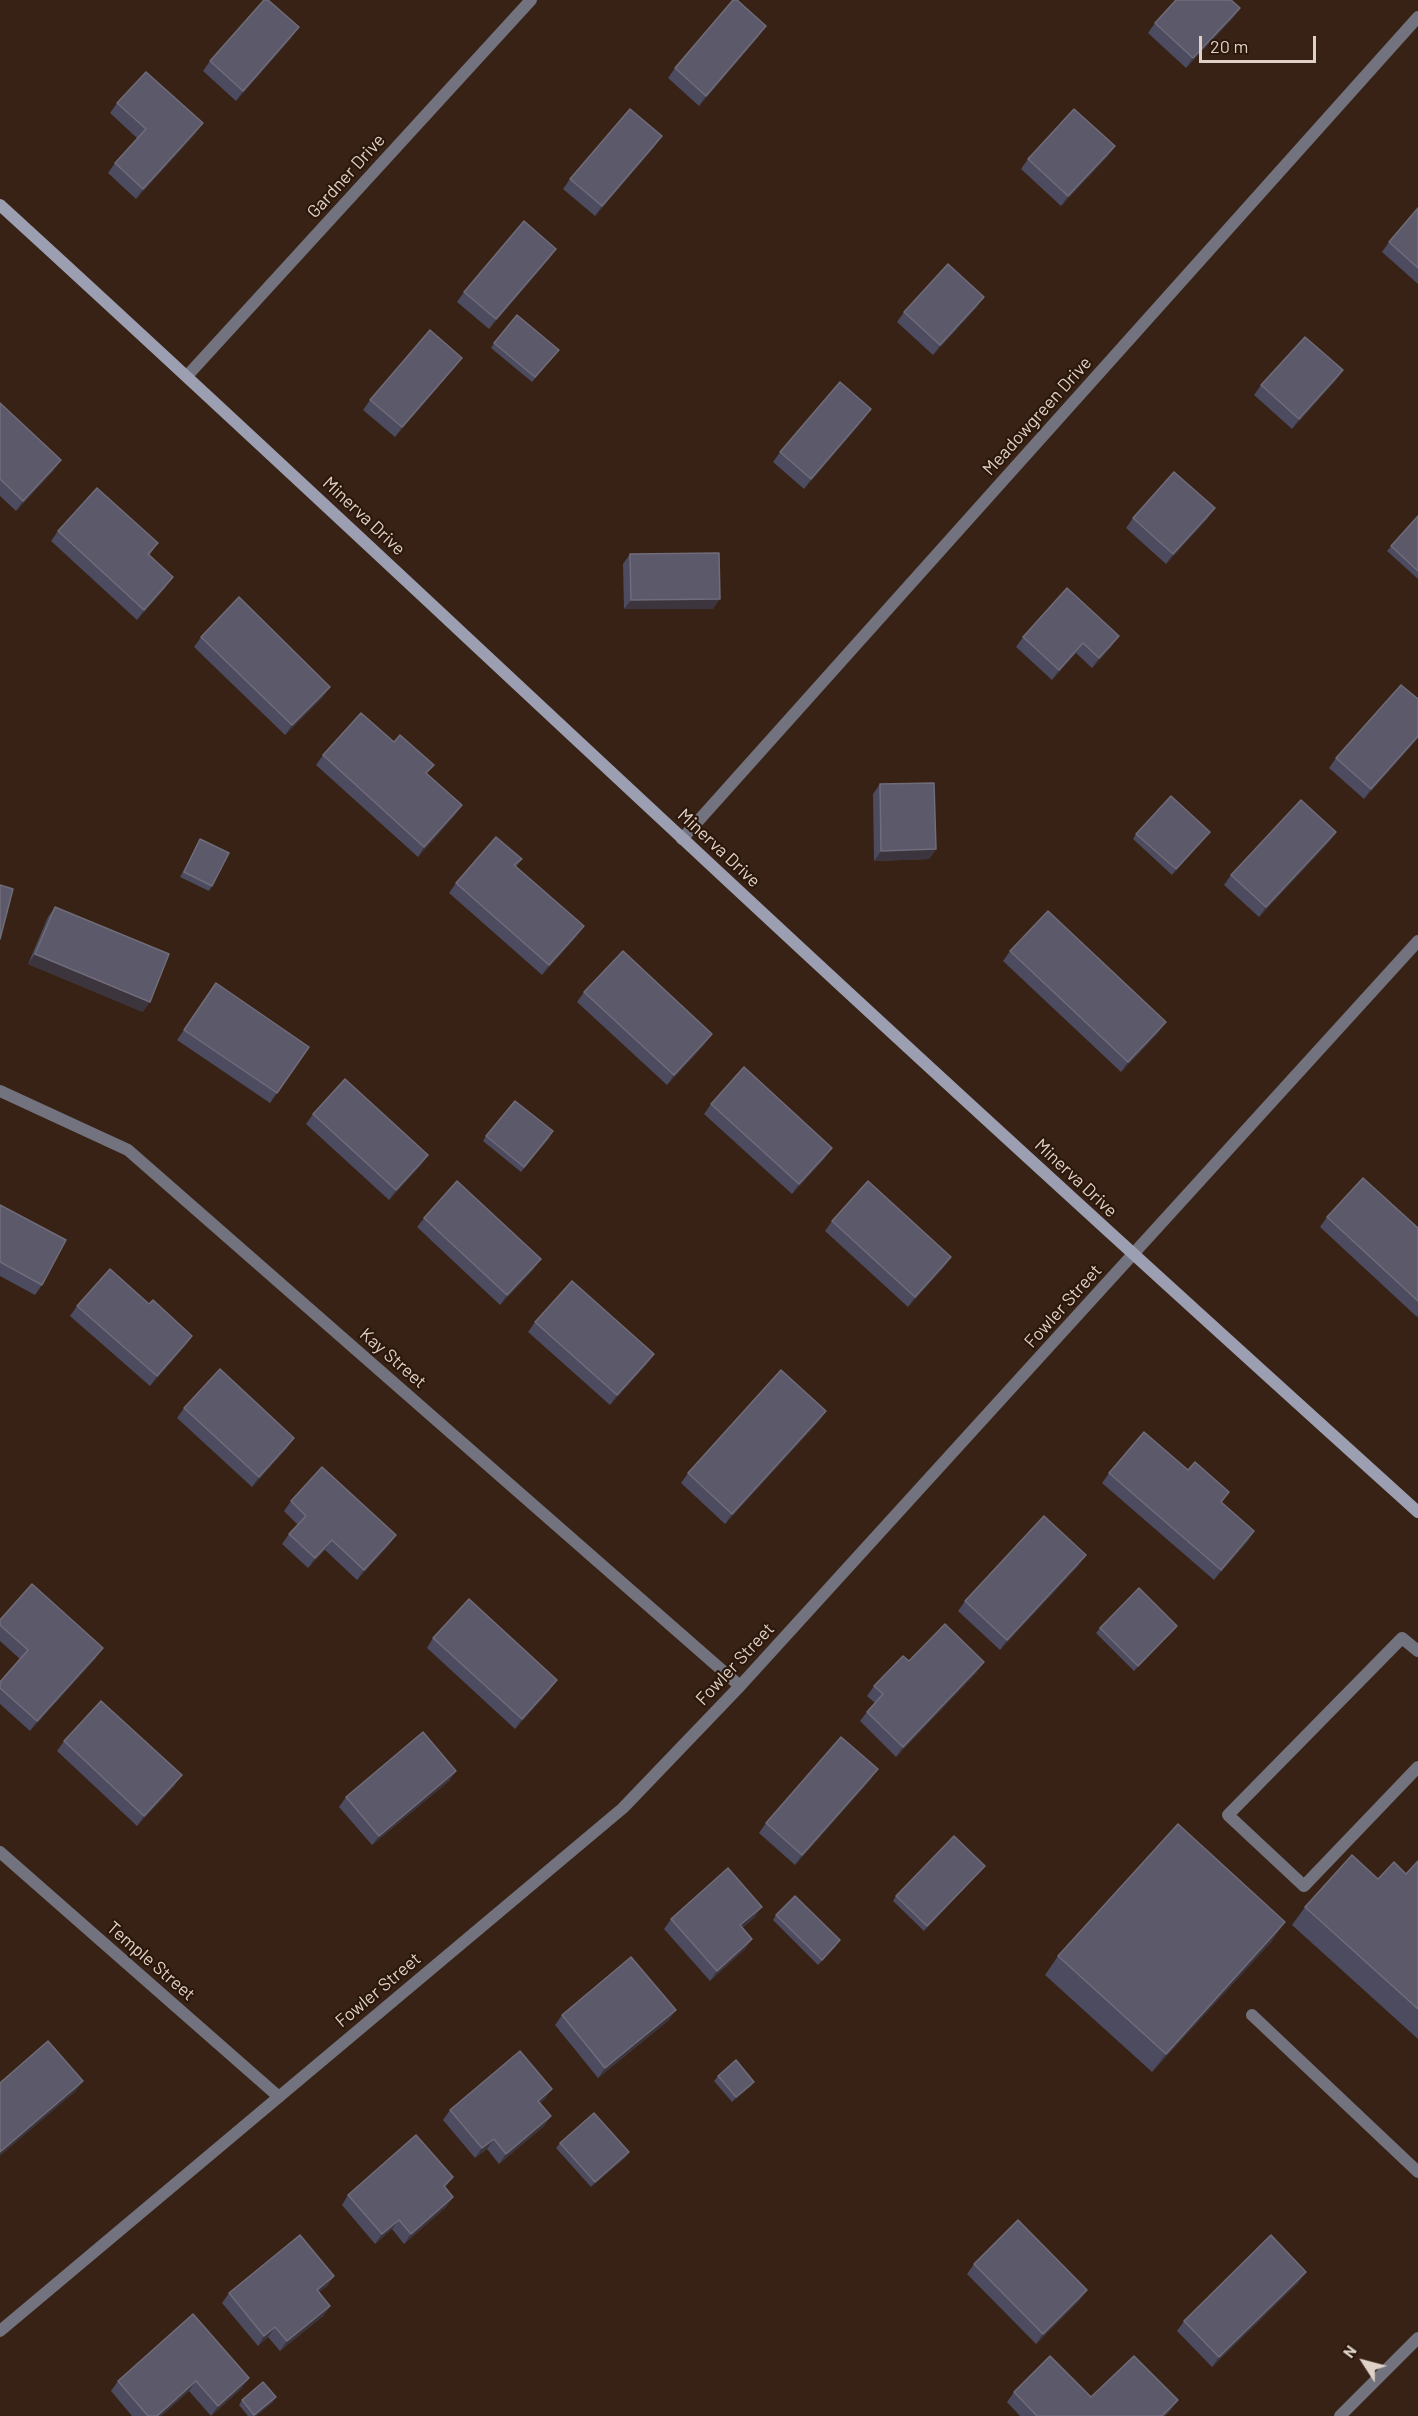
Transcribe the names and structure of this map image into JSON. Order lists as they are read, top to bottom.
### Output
{
  "streets": {
    "street": [
      "Gardner Drive",
      "Meadowgreen Drive",
      "Minerva Drive",
      "Fowler Street",
      "Kay Street",
      "Temple Street"
    ]
  },
  "crossings": [
    ["Gardner Drive", "Minerva Drive"],
    ["Meadowgreen Drive", "Minerva Drive"],
    ["Minerva Drive", "Fowler Street"],
    ["Fowler Street", "Kay Street"],
    ["Fowler Street", "Temple Street"]
  ],
  "scale_bar": "20 m",
  "north": "top left"
}
